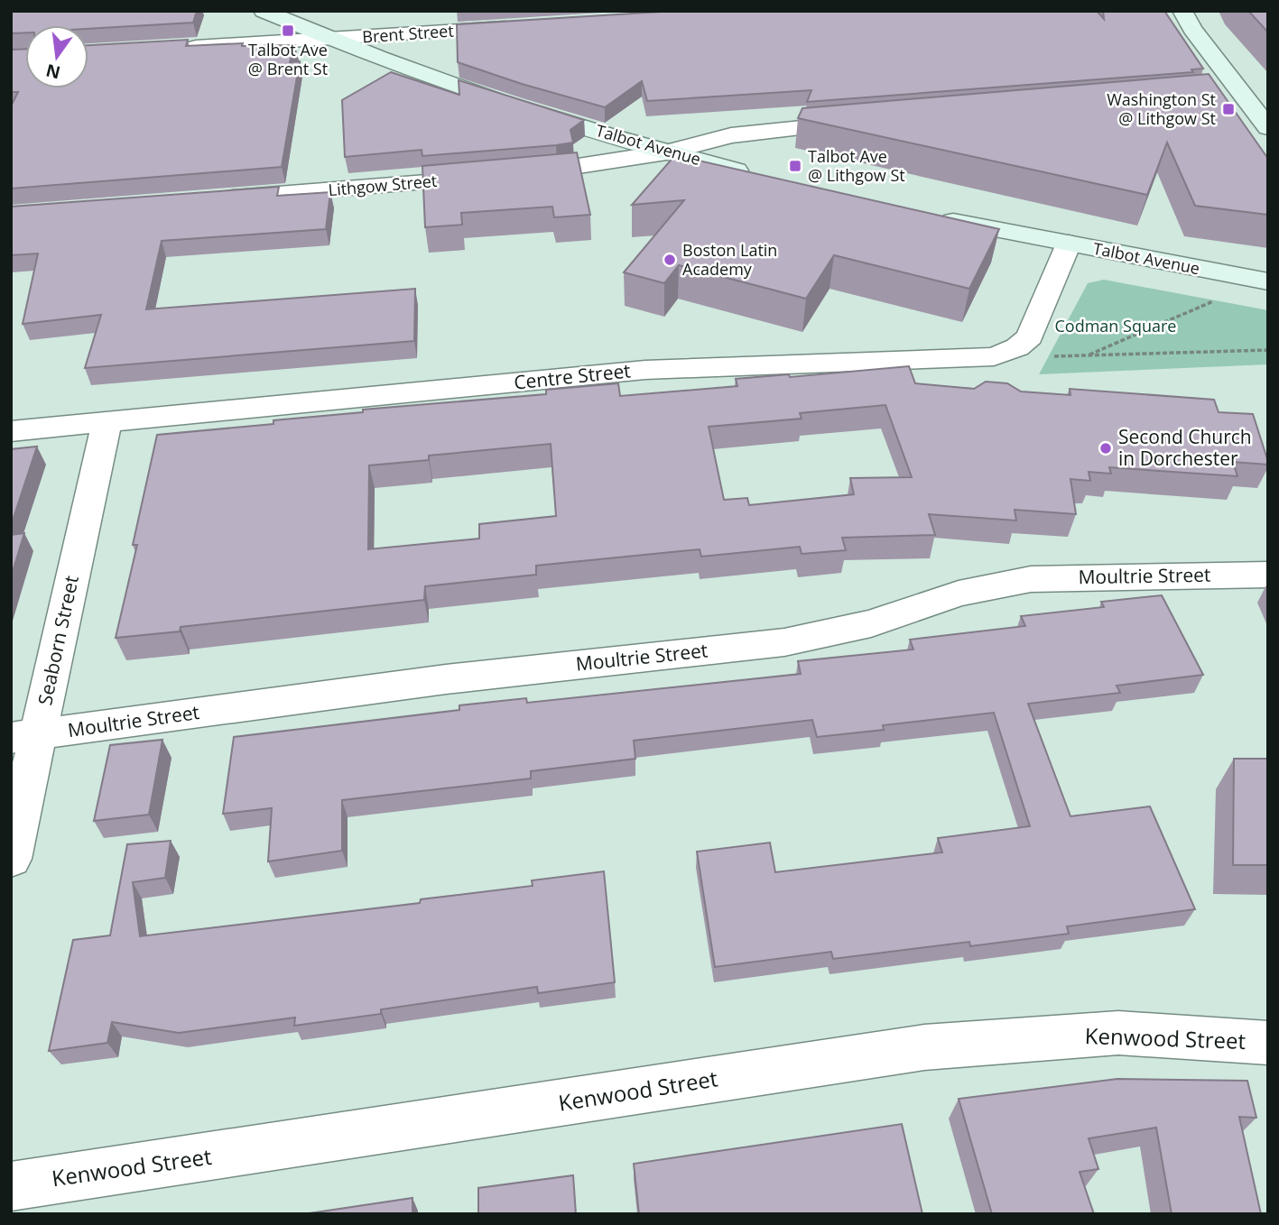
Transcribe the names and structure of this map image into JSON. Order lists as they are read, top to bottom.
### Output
{
  "streets": {
    "main road": ["Talbot Avenue"],
    "street": [
      "Brent Street",
      "Lithgow Street",
      "Centre Street",
      "Moultrie Street",
      "Seaborn Street",
      "Kenwood Street"
    ]
  },
  "crossings": [
    ["Brent Street", "Talbot Avenue"],
    ["Talbot Avenue", "Lithgow Street"],
    ["Talbot Avenue", "Centre Street"],
    ["Centre Street", "Seaborn Street"],
    ["Moultrie Street", "Seaborn Street"]
  ],
  "parks": ["Codman Square"],
  "places": {
    "transit": ["Talbot Ave @ Brent St", "Washington St @ Lithgow St", "Talbot Ave @ Lithgow St"],
    "other": ["Boston Latin Academy", "Second Church in Dorchester"]
  },
  "north": "bottom"
}
